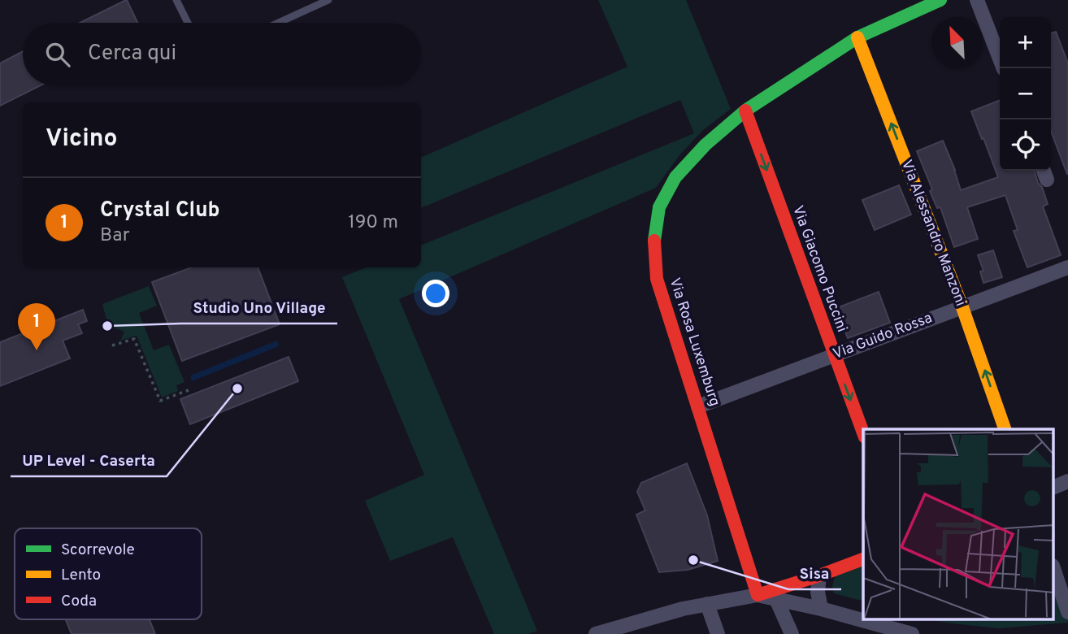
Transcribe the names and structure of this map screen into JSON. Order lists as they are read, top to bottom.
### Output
{
  "streets": {
    "street": [
      "Via Alessandro Manzoni",
      "Via Giacomo Puccini",
      "Via Guido Rossa",
      "Via Rosa Luxemburg"
    ]
  },
  "crossings": [
    ["Via Alessandro Manzoni", "Via Guido Rossa"],
    ["Via Alessandro Manzoni", "Via Rosa Luxemburg"],
    ["Via Giacomo Puccini", "Via Guido Rossa"],
    ["Via Giacomo Puccini", "Via Rosa Luxemburg"],
    ["Via Guido Rossa", "Via Rosa Luxemburg"]
  ],
  "one_way": ["Via Alessandro Manzoni", "Via Giacomo Puccini"],
  "places": ["Studio Uno Village", "UP Level - Caserta", "Sisa"],
  "legend": ["Scorrevole", "Lento", "Coda"],
  "north": "top left",
  "page": {
    "map_buttons": ["+", "−"],
    "search": "Cerca qui",
    "heading": "Vicino",
    "list": [
      {
        "mark": "1",
        "name": "Crystal Club",
        "note": "Bar",
        "value": "190 m"
      }
    ],
    "pins": "1"
  }
}
